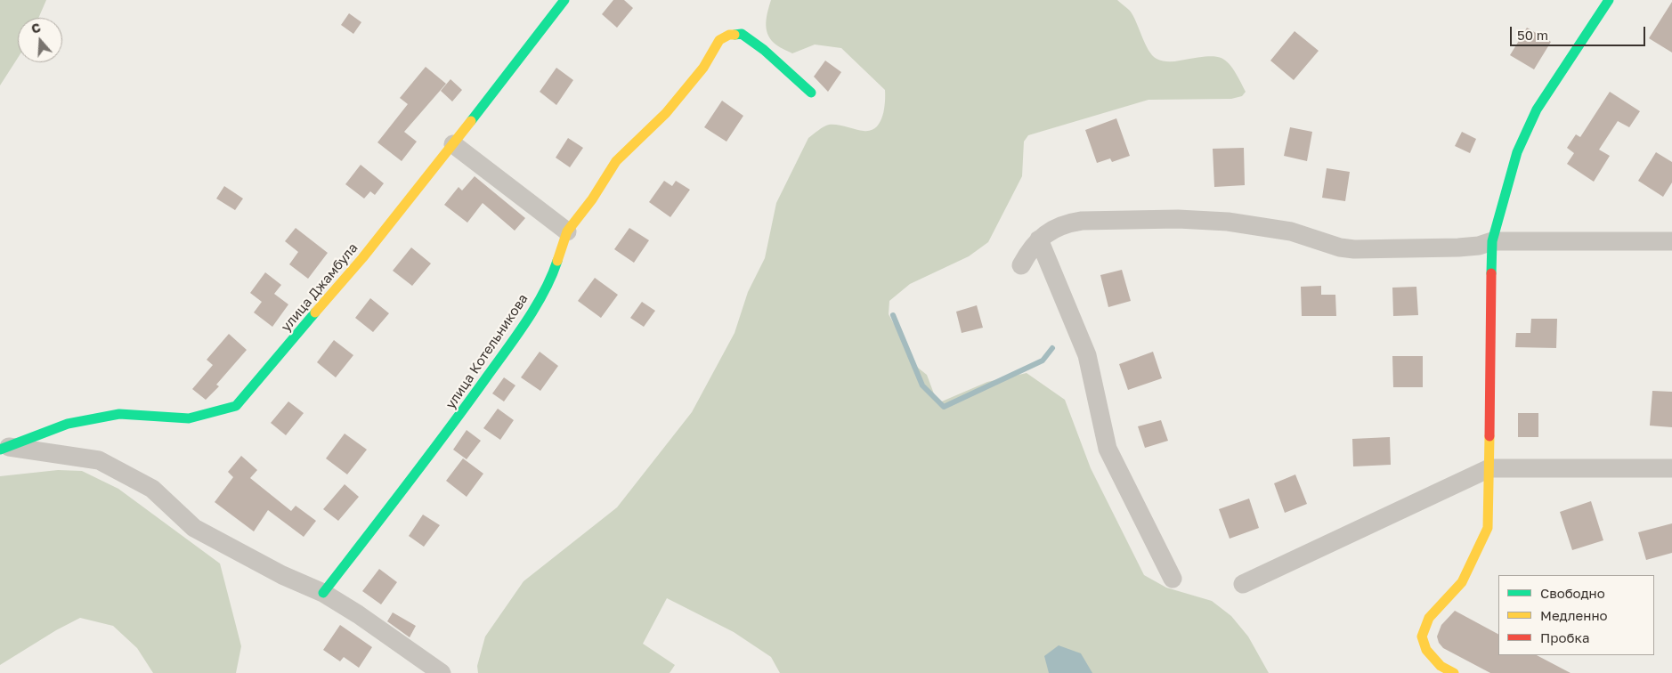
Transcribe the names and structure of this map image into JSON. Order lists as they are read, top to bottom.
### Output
{
  "streets": {
    "street": ["улица Джамбула", "улица Котельникова"]
  },
  "legend": ["Свободно", "Медленно", "Пробка"],
  "scale_bar": "50 m",
  "north": "top"
}
